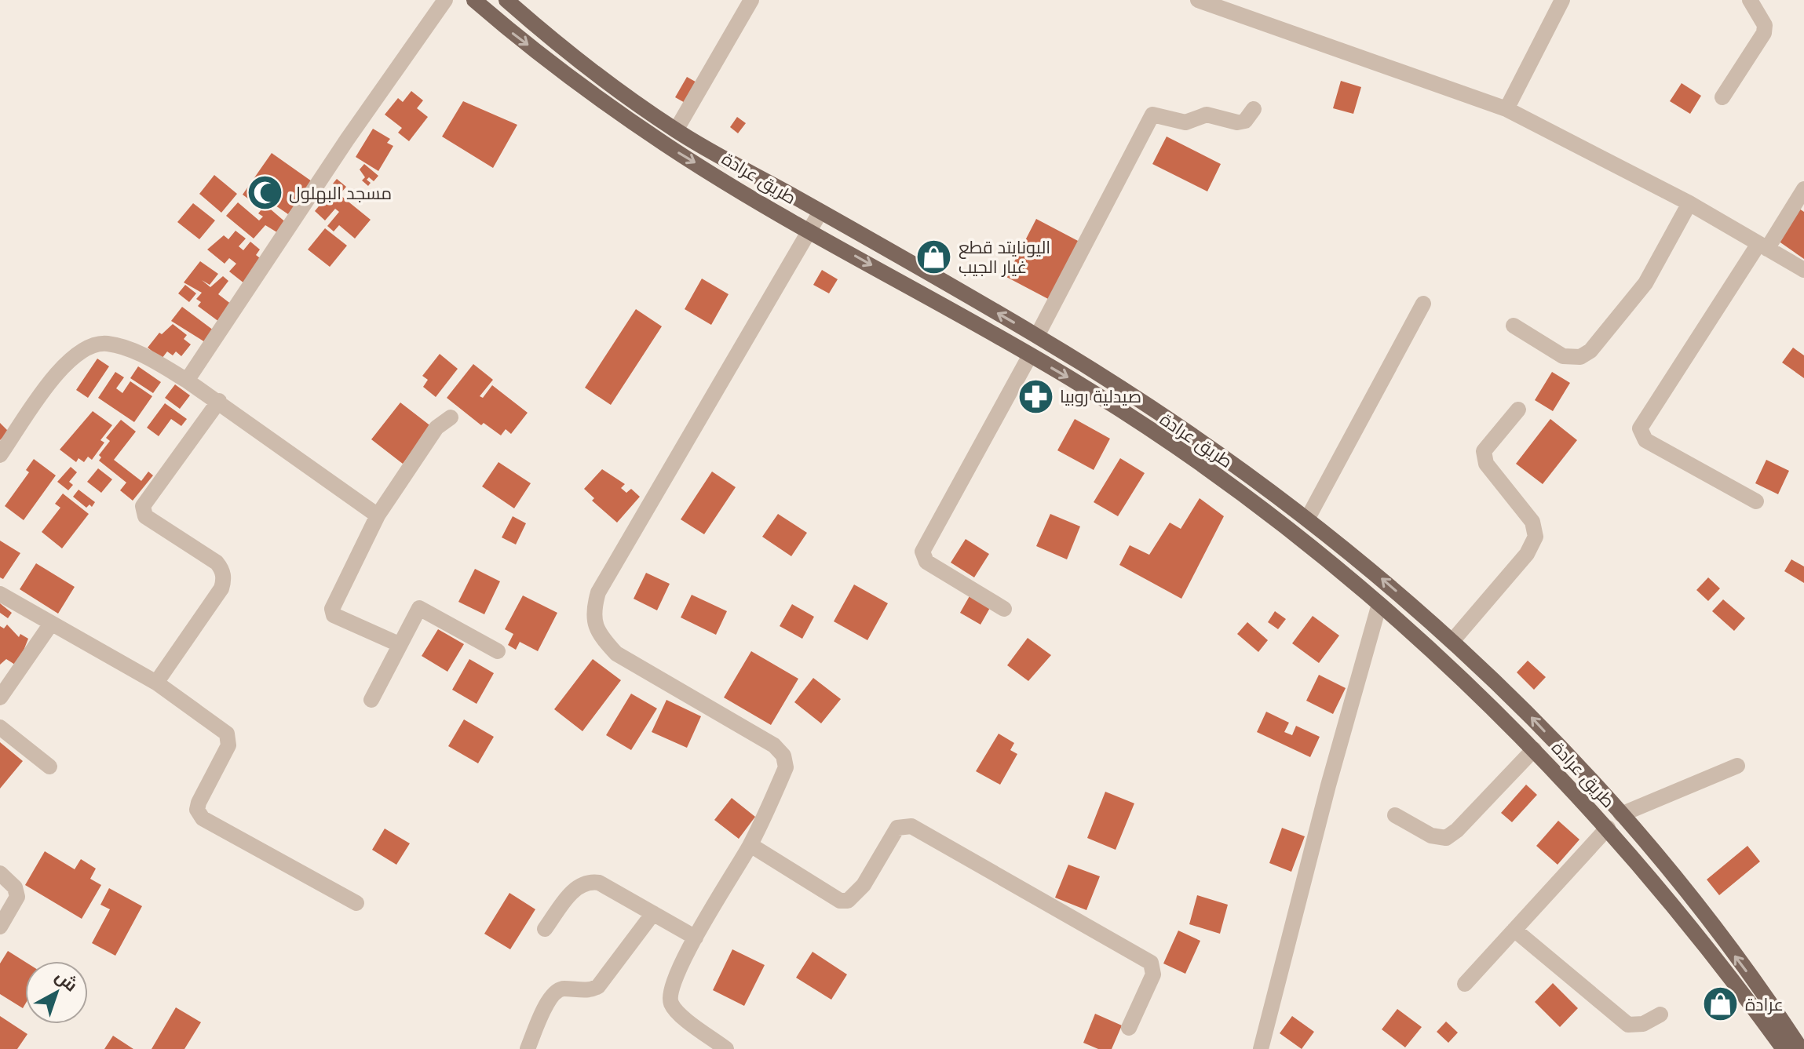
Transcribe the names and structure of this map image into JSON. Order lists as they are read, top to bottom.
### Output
{
  "streets": {
    "main road": ["طريق عرادة"]
  },
  "places": {
    "mosque": ["مسجد البهلول"],
    "shop": ["اليونايتد قطع غيار الجيب", "عرادة"],
    "pharmacy": ["صيدلية روبيا"]
  },
  "north": "top right"
}
